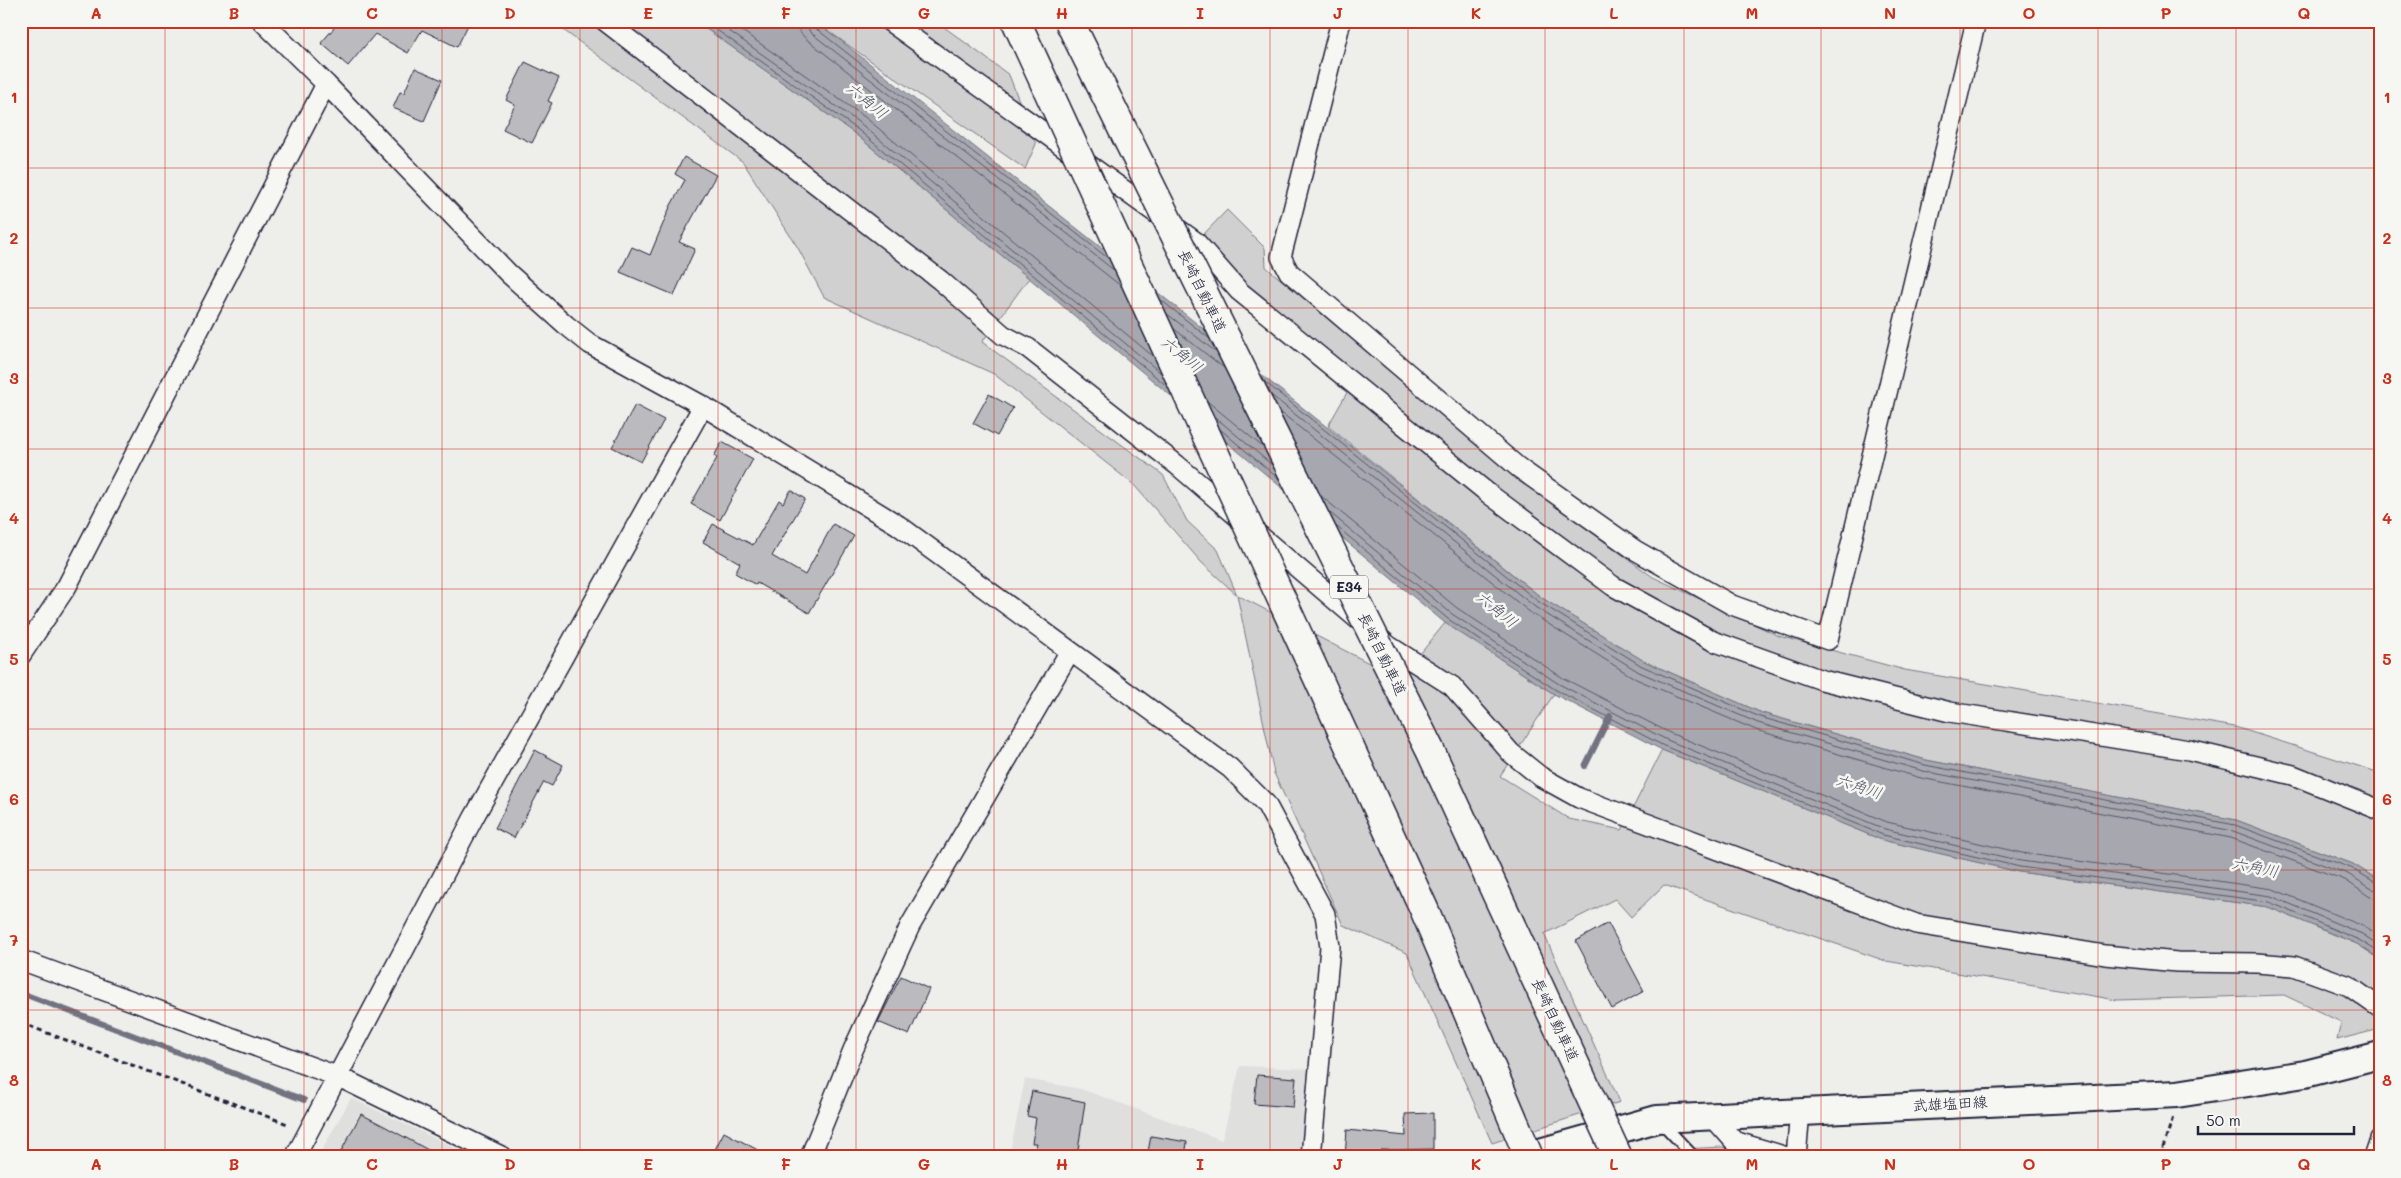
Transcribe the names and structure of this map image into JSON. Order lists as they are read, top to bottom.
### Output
{
  "streets": {
    "highway": ["長崎自動車道", "E34"],
    "main road": ["武雄塩田線"]
  },
  "water": ["六角川"],
  "scale_bar": "50 m",
  "grid": {
    "columns": [
      "A",
      "B",
      "C",
      "D",
      "E",
      "F",
      "G",
      "H",
      "I",
      "J",
      "K",
      "L",
      "M",
      "N",
      "O",
      "P",
      "Q"
    ],
    "rows": [
      "1",
      "2",
      "3",
      "4",
      "5",
      "6",
      "7",
      "8"
    ]
  }
}
